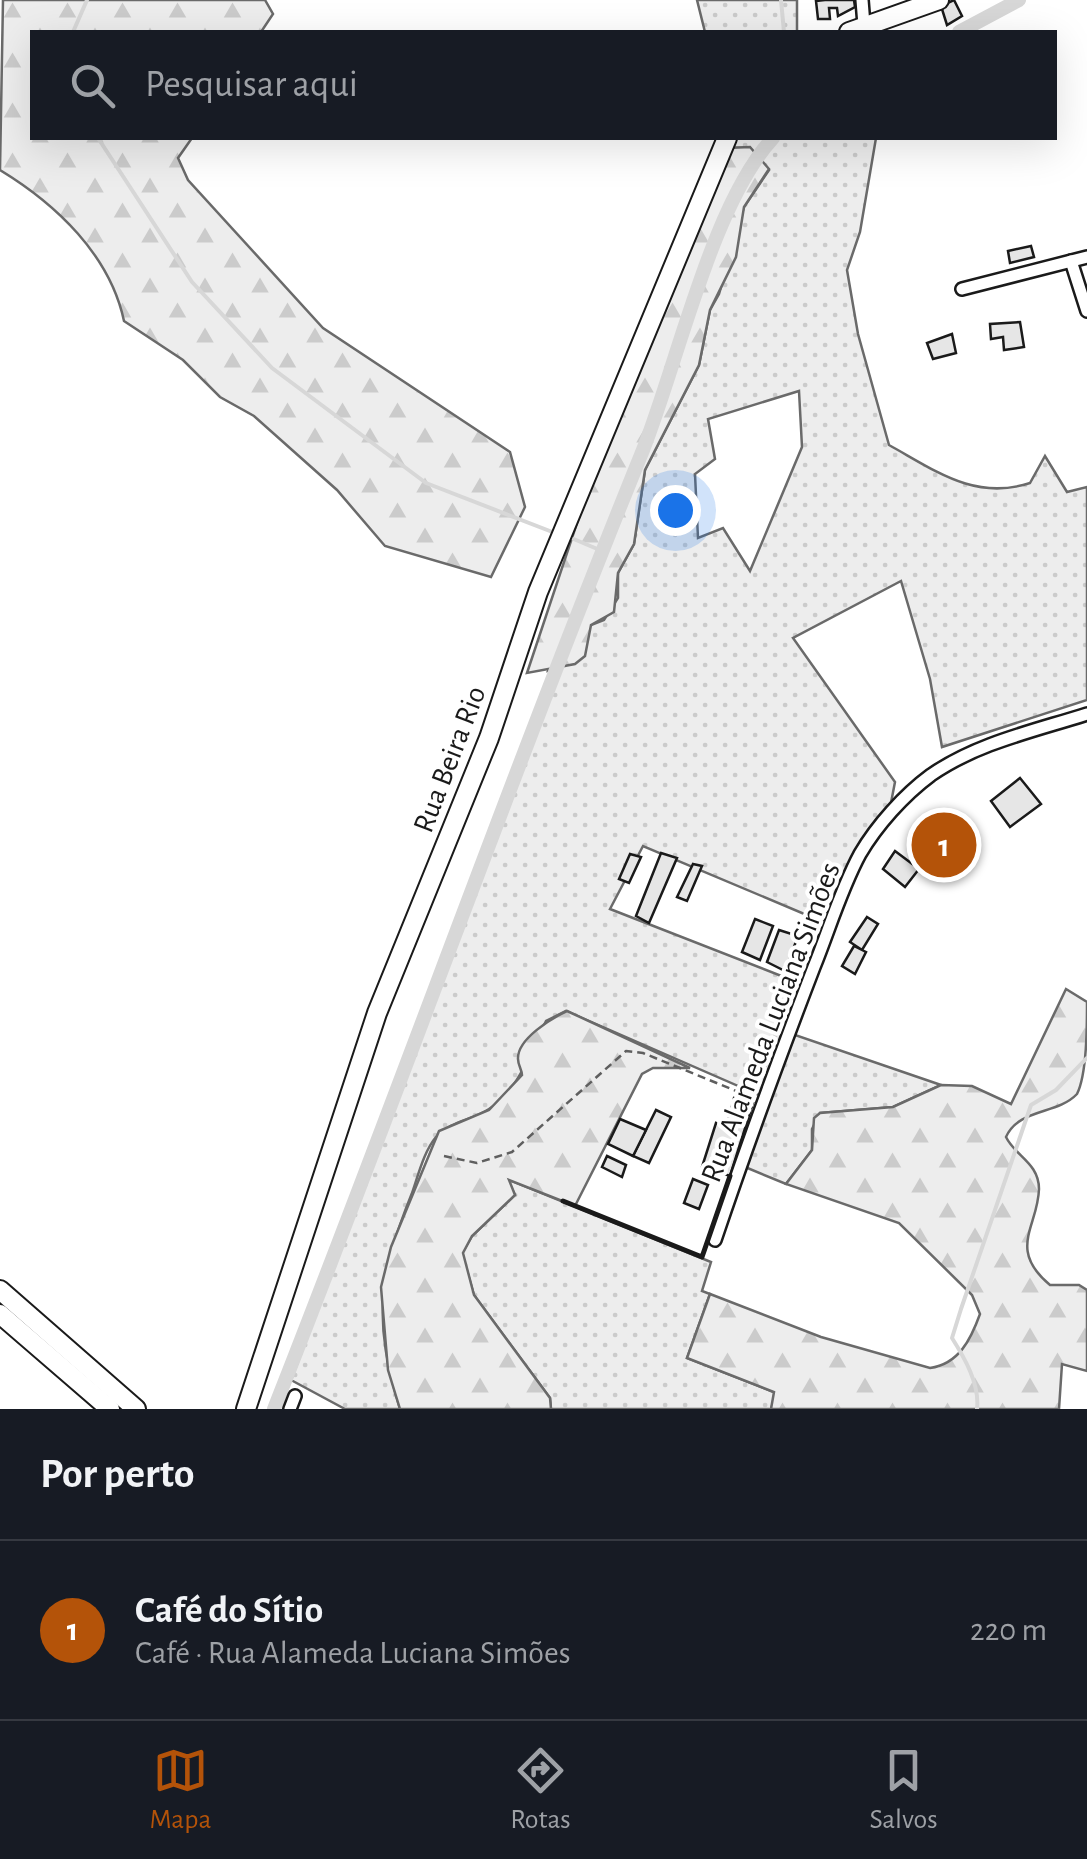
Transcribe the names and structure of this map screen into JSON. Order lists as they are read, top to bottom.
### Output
{
  "streets": {
    "street": ["Rua Beira Rio", "Rua Alameda Luciana Simões"]
  },
  "page": {
    "search": "Pesquisar aqui",
    "pins": "1",
    "heading": "Por perto",
    "list": [
      {
        "mark": "1",
        "name": "Café do Sítio",
        "note": "Café · Rua Alameda Luciana Simões",
        "value": "220 m"
      }
    ],
    "nav": ["Mapa", "Rotas", "Salvos"]
  }
}
